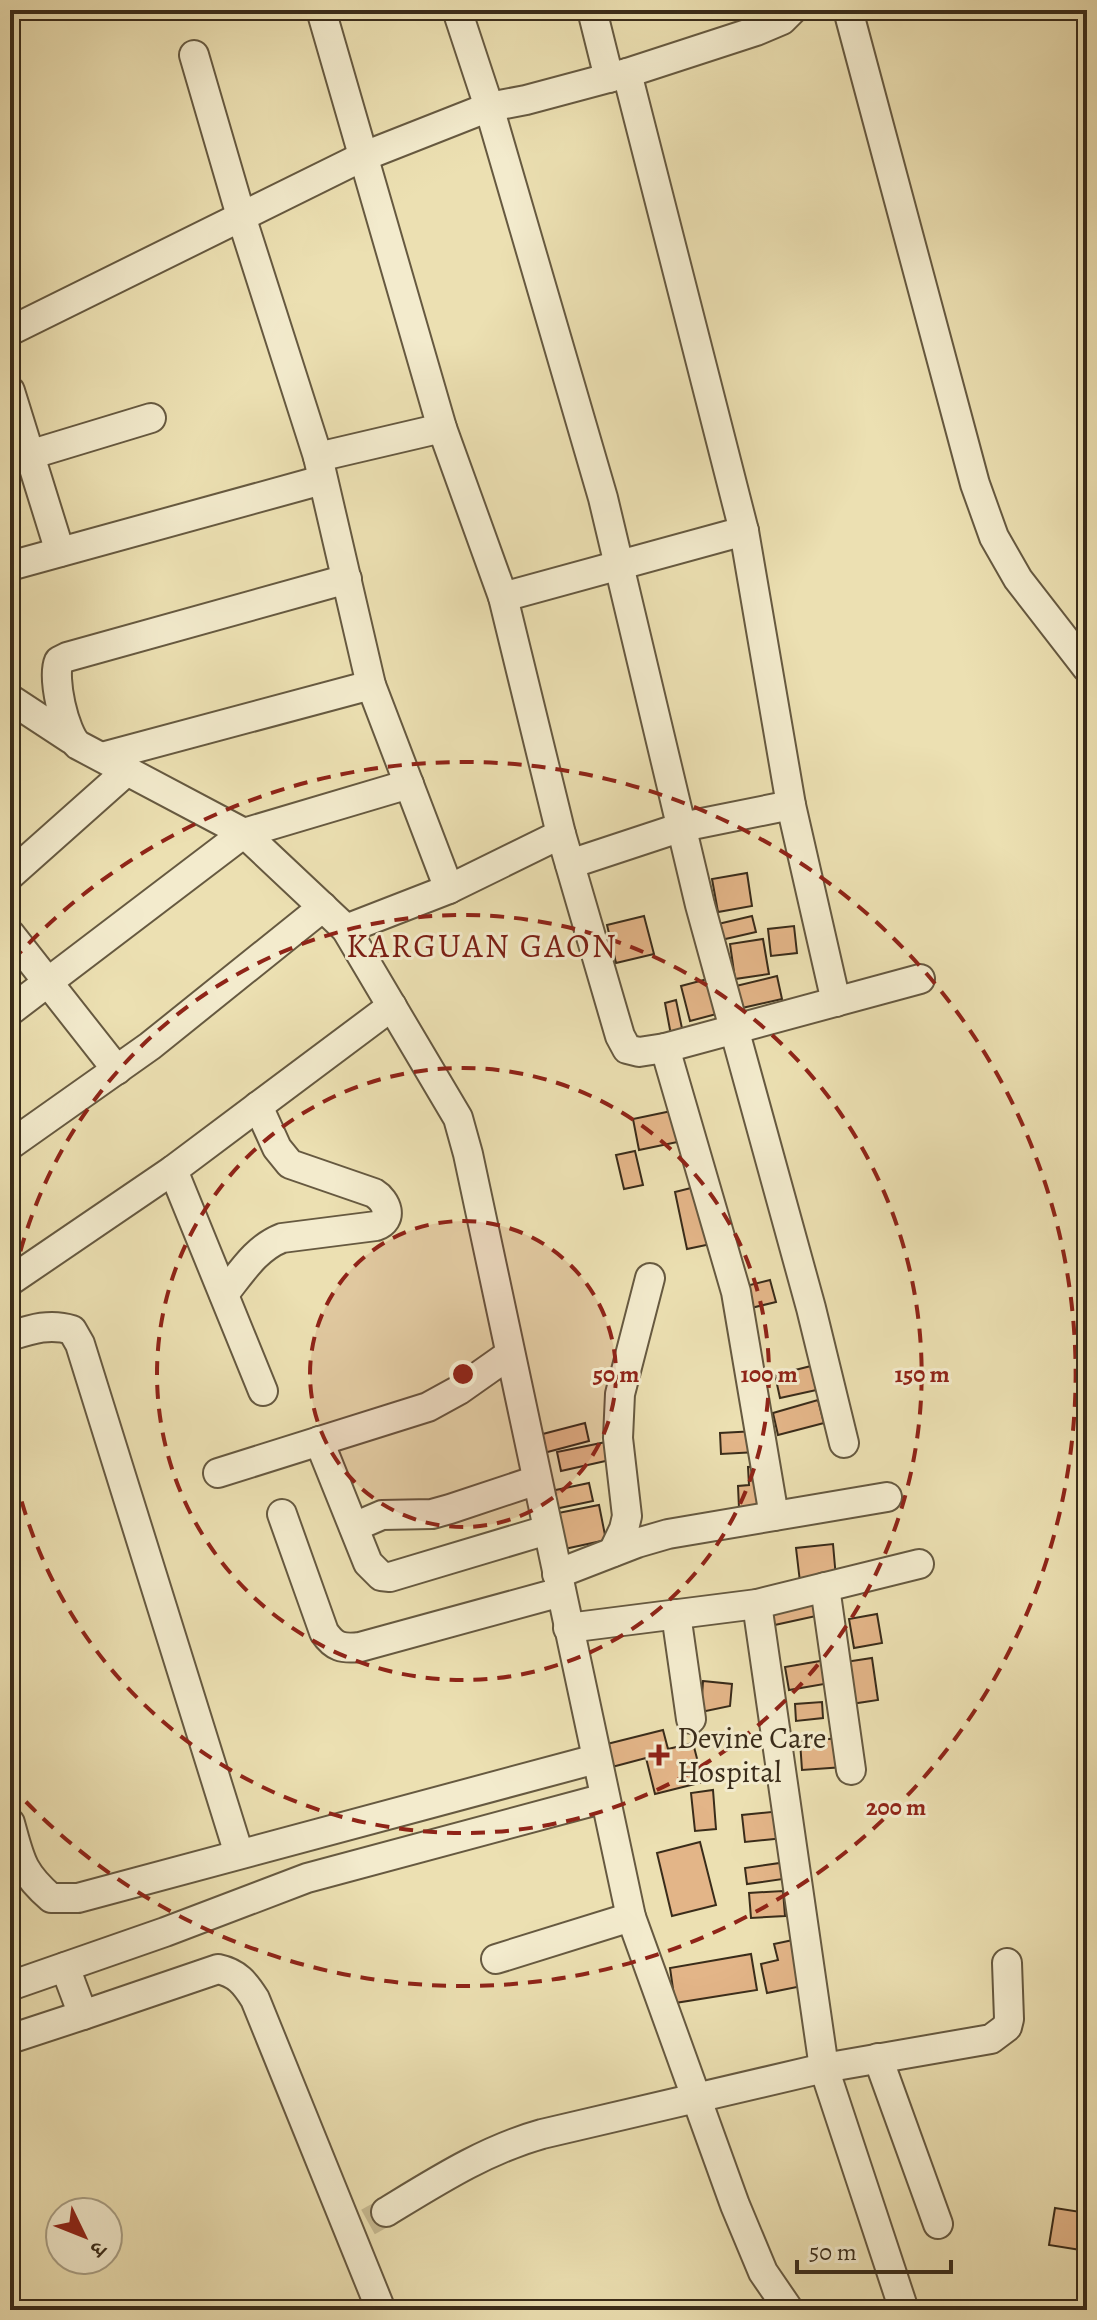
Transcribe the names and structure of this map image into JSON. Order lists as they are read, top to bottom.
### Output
{
  "districts": ["KARGUAN GAON"],
  "places": {
    "health": ["Devine Care Hospital"]
  },
  "scale_bar": "50 m",
  "north": "bottom right",
  "rings": [
    "50 m",
    "100 m",
    "150 m",
    "200 m"
  ]
}
